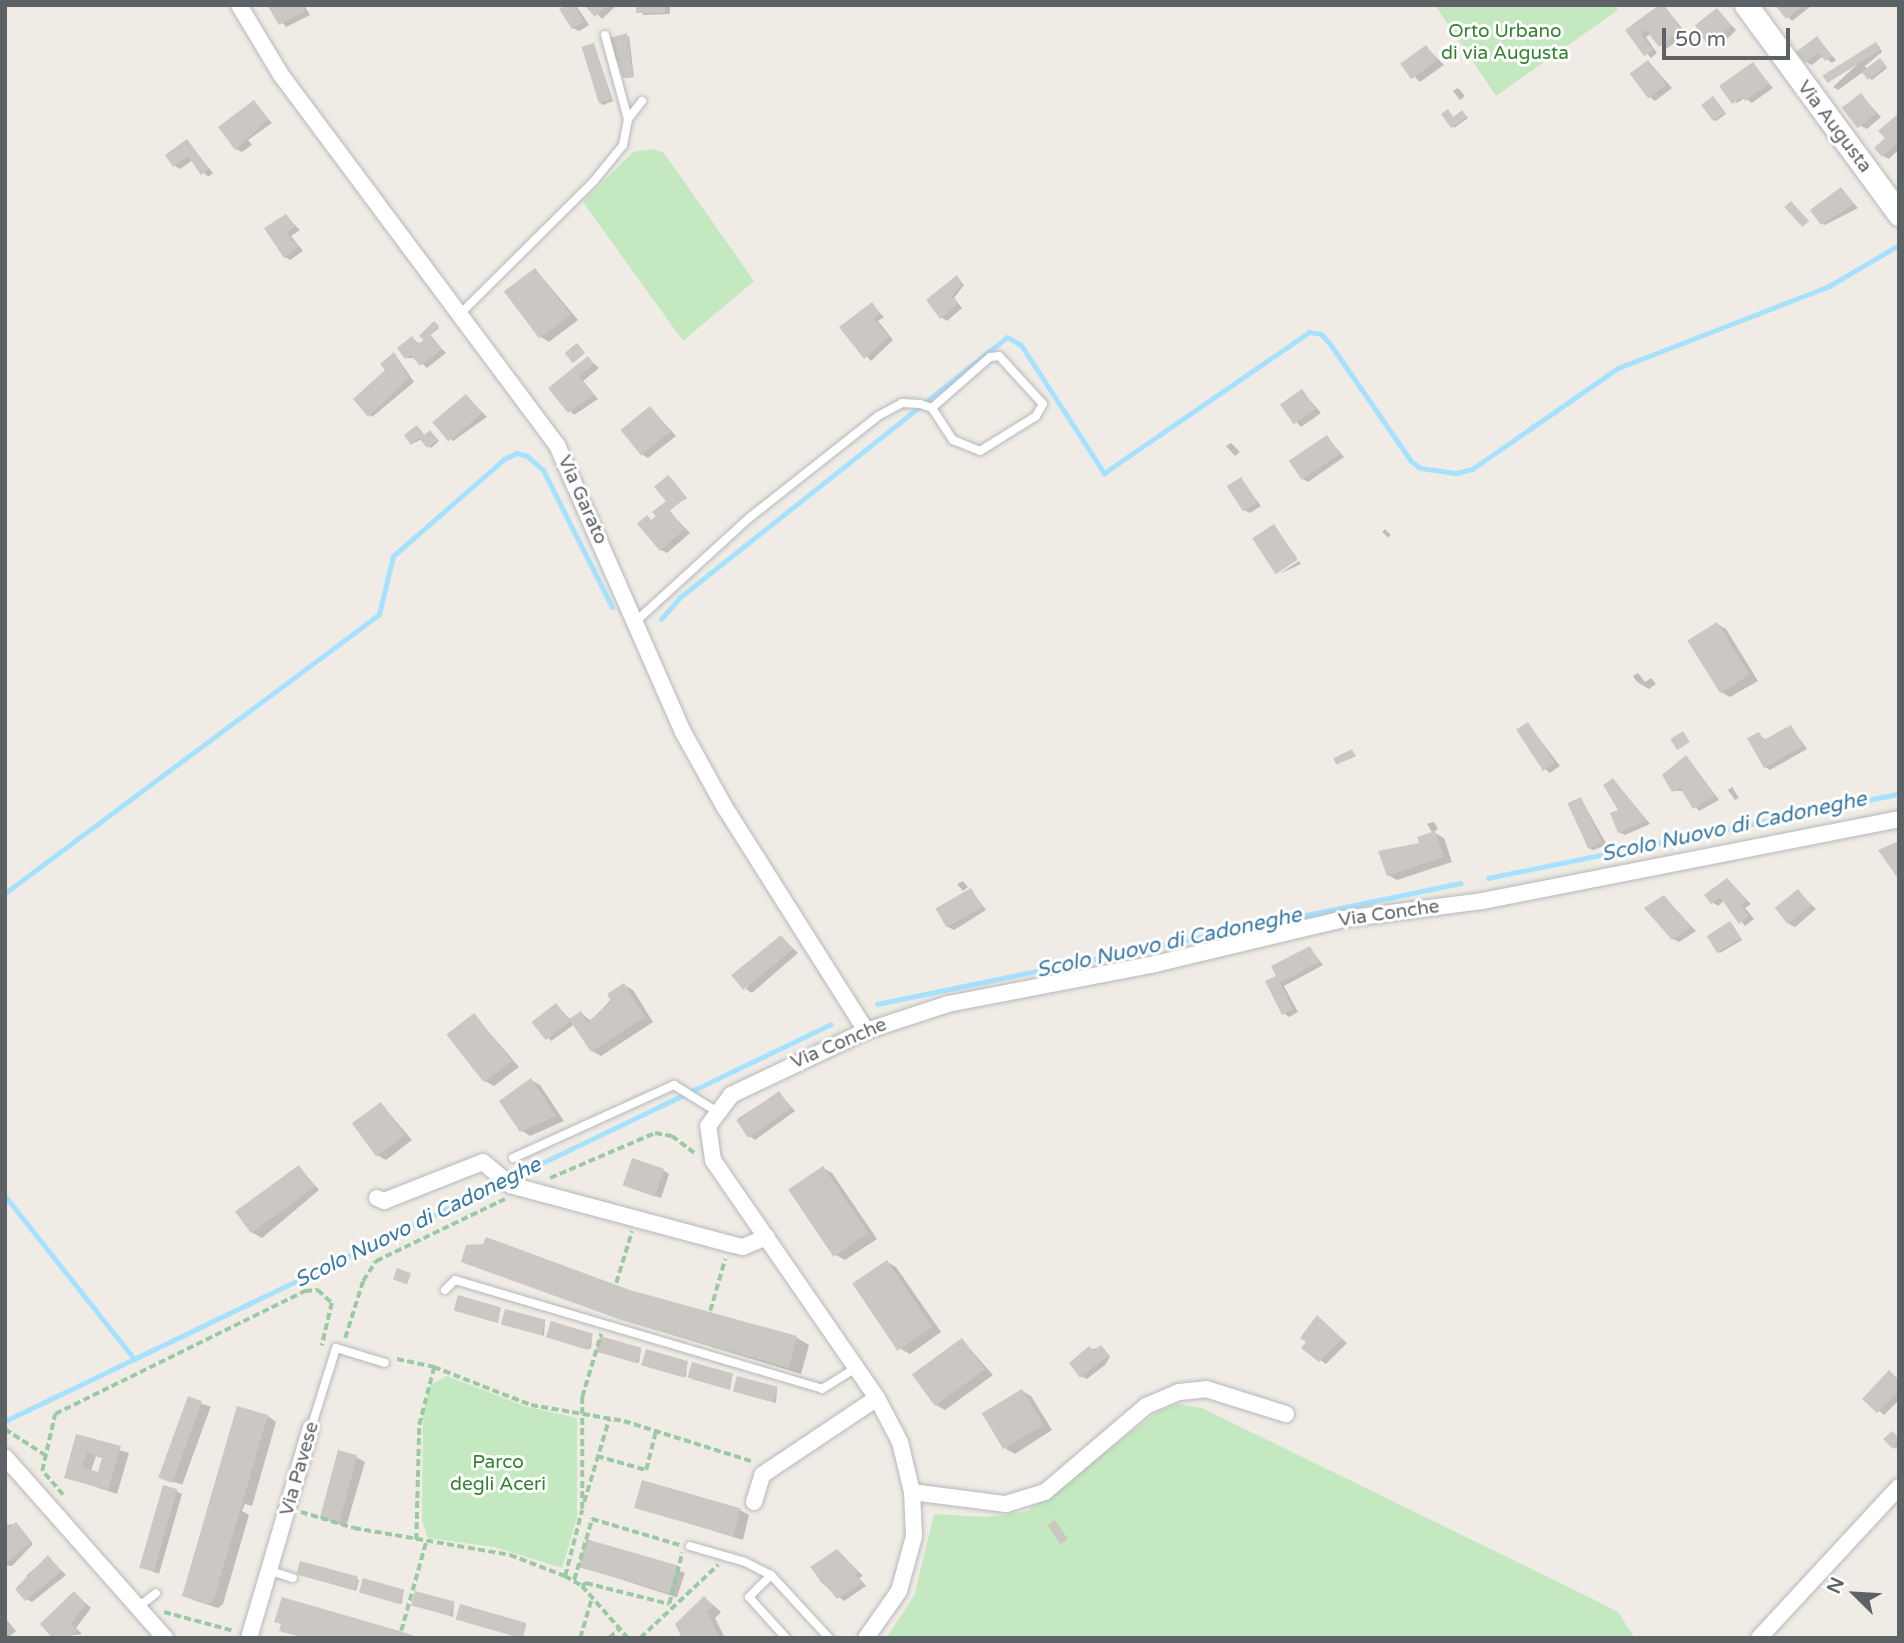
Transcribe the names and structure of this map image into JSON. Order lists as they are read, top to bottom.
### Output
{
  "streets": {
    "street": [
      "Via Augusta",
      "Via Garato",
      "Via Conche",
      "Via Pavese"
    ]
  },
  "crossings": [
    ["Via Garato", "Via Conche"]
  ],
  "water": ["Scolo Nuovo di Cadoneghe"],
  "parks": ["Orto Urbano di via Augusta", "Parco degli Aceri"],
  "scale_bar": "50 m",
  "north": "top left"
}
